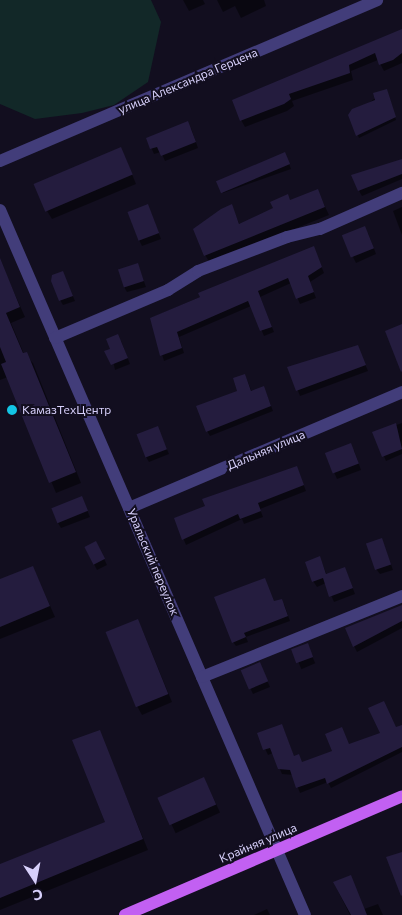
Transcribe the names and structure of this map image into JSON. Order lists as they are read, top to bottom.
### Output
{
  "streets": {
    "main road": ["Крайняя улица"],
    "street": ["улица Александра Герцена", "Дальняя улица", "Уральский переулок"]
  },
  "crossings": [
    ["Дальняя улица", "Уральский переулок"],
    ["Уральский переулок", "Крайняя улица"]
  ],
  "places": ["КамазТехЦентр"],
  "north": "bottom"
}
